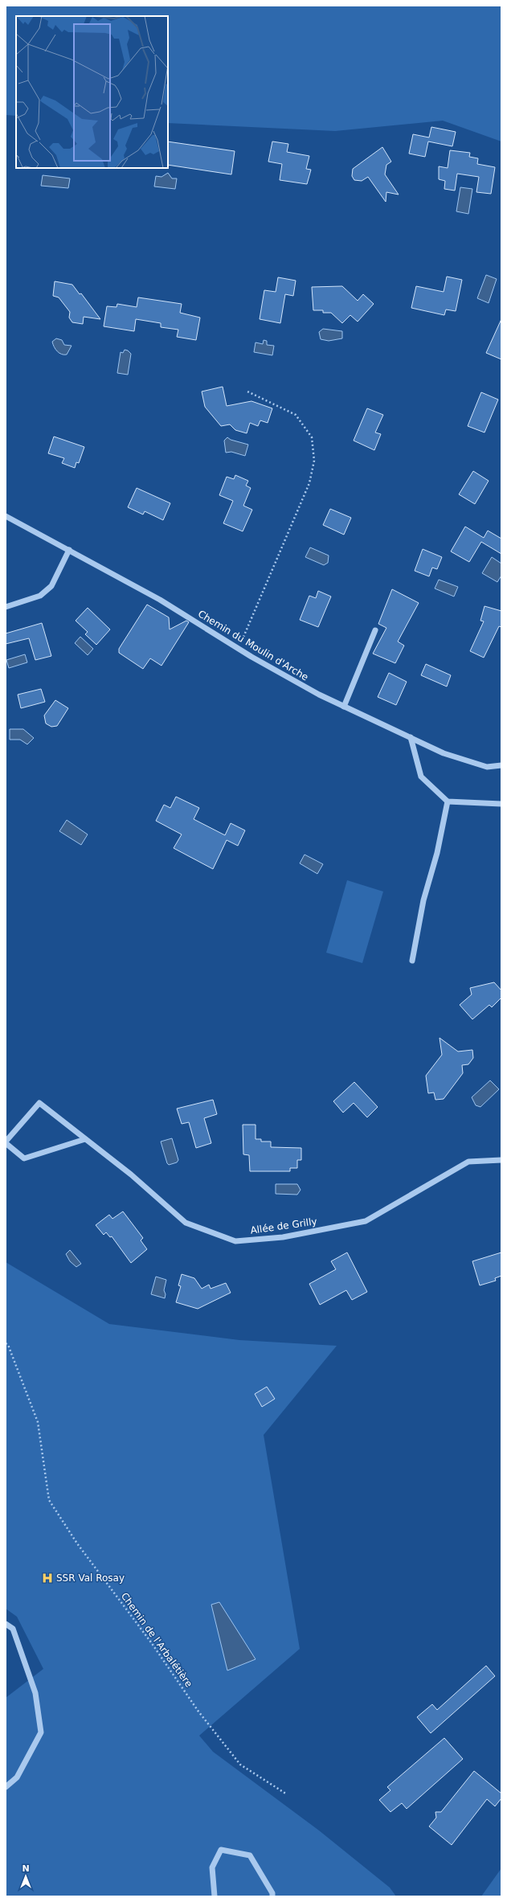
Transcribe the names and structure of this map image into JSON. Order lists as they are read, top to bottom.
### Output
{
  "streets": {
    "street": ["Chemin du Moulin d'Arche", "Allée de Grilly"],
    "path": ["Chemin de l'Arbalétière"]
  },
  "places": {
    "hospital": ["SSR Val Rosay"]
  },
  "north": "top"
}
